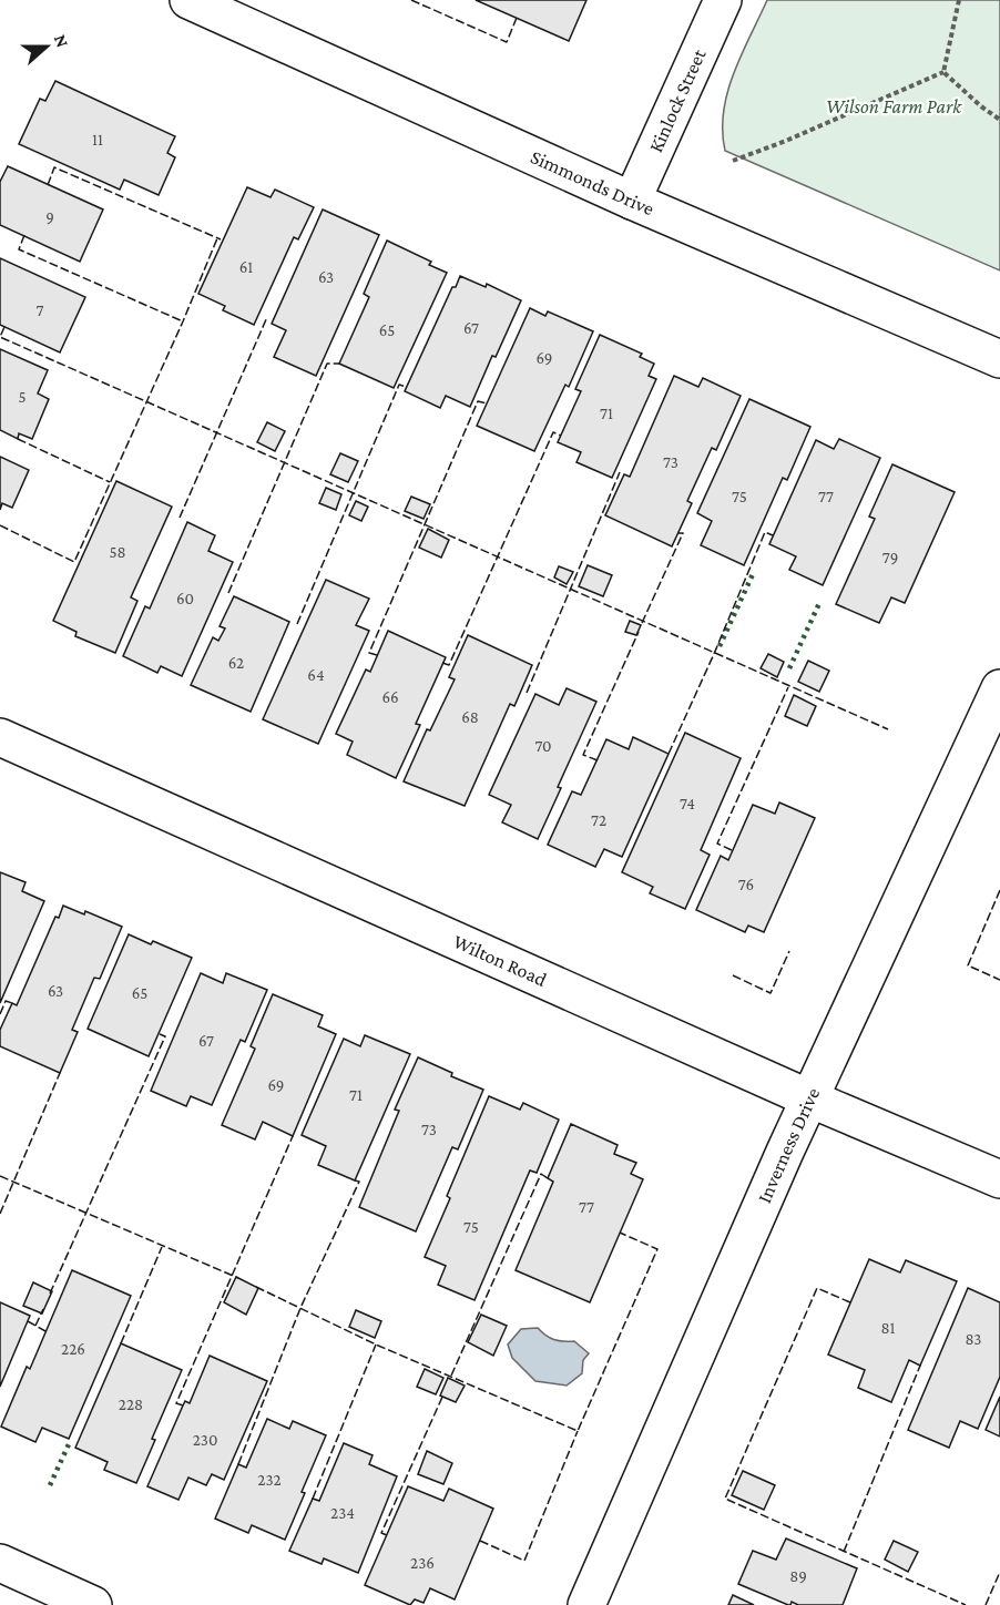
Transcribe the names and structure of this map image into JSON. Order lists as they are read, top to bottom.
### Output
{
  "streets": {
    "street": [
      "Kinlock Street",
      "Simmonds Drive",
      "Wilton Road",
      "Inverness Drive"
    ]
  },
  "crossings": [
    ["Kinlock Street", "Simmonds Drive"],
    ["Wilton Road", "Inverness Drive"]
  ],
  "parks": ["Wilson Farm Park"],
  "house_numbers": [
    "11",
    "9",
    "61",
    "63",
    "7",
    "67",
    "65",
    "69",
    "5",
    "71",
    "73",
    "75",
    "77",
    "58",
    "79",
    "60",
    "62",
    "64",
    "66",
    "68",
    "70",
    "74",
    "72",
    "76",
    "63",
    "65",
    "67",
    "69",
    "71",
    "73",
    "77",
    "75",
    "81",
    "83",
    "226",
    "228",
    "230",
    "232",
    "234",
    "236",
    "89"
  ],
  "north": "right"
}
